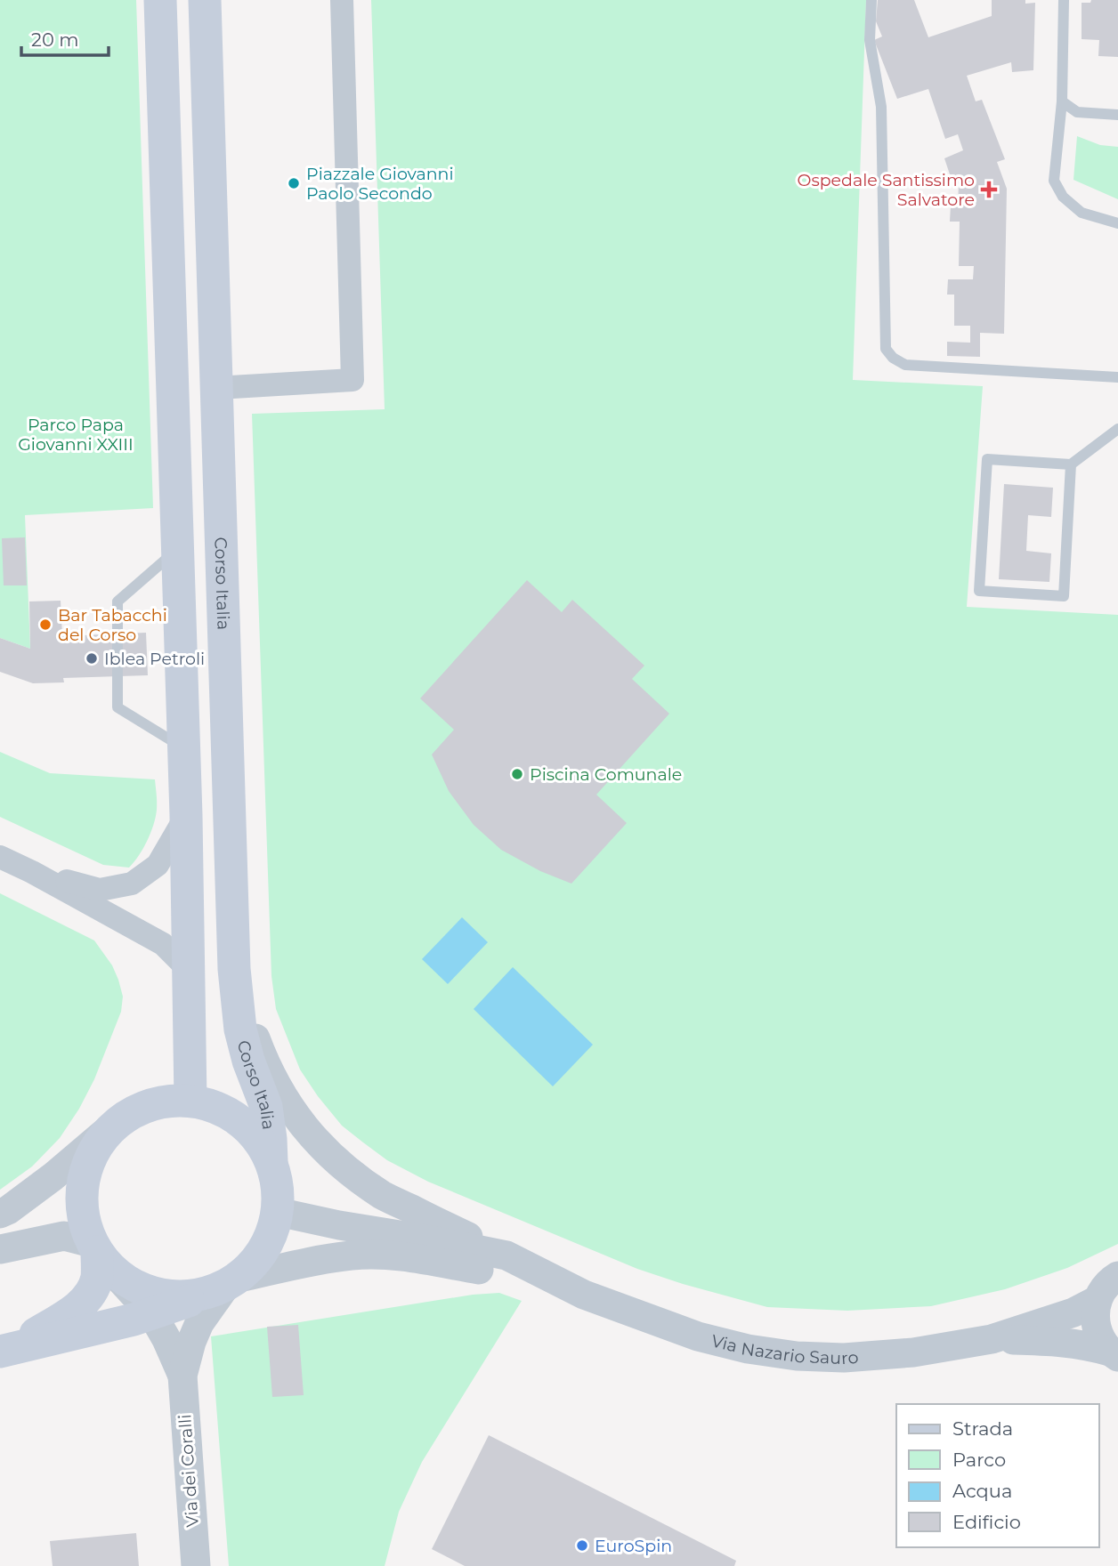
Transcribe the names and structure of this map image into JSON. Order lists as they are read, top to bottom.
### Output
{
  "streets": {
    "main road": ["Corso Italia"],
    "street": ["Via Nazario Sauro", "Via dei Coralli"]
  },
  "parks": ["Parco Papa Giovanni XXIII"],
  "places": {
    "other": [
      "Piazzale Giovanni Paolo Secondo",
      "Bar Tabacchi del Corso",
      "Iblea Petroli",
      "Piscina Comunale",
      "EuroSpin"
    ],
    "health": ["Ospedale Santissimo Salvatore"]
  },
  "legend": [
    "Strada",
    "Parco",
    "Acqua",
    "Edificio"
  ],
  "scale_bar": "20 m"
}
